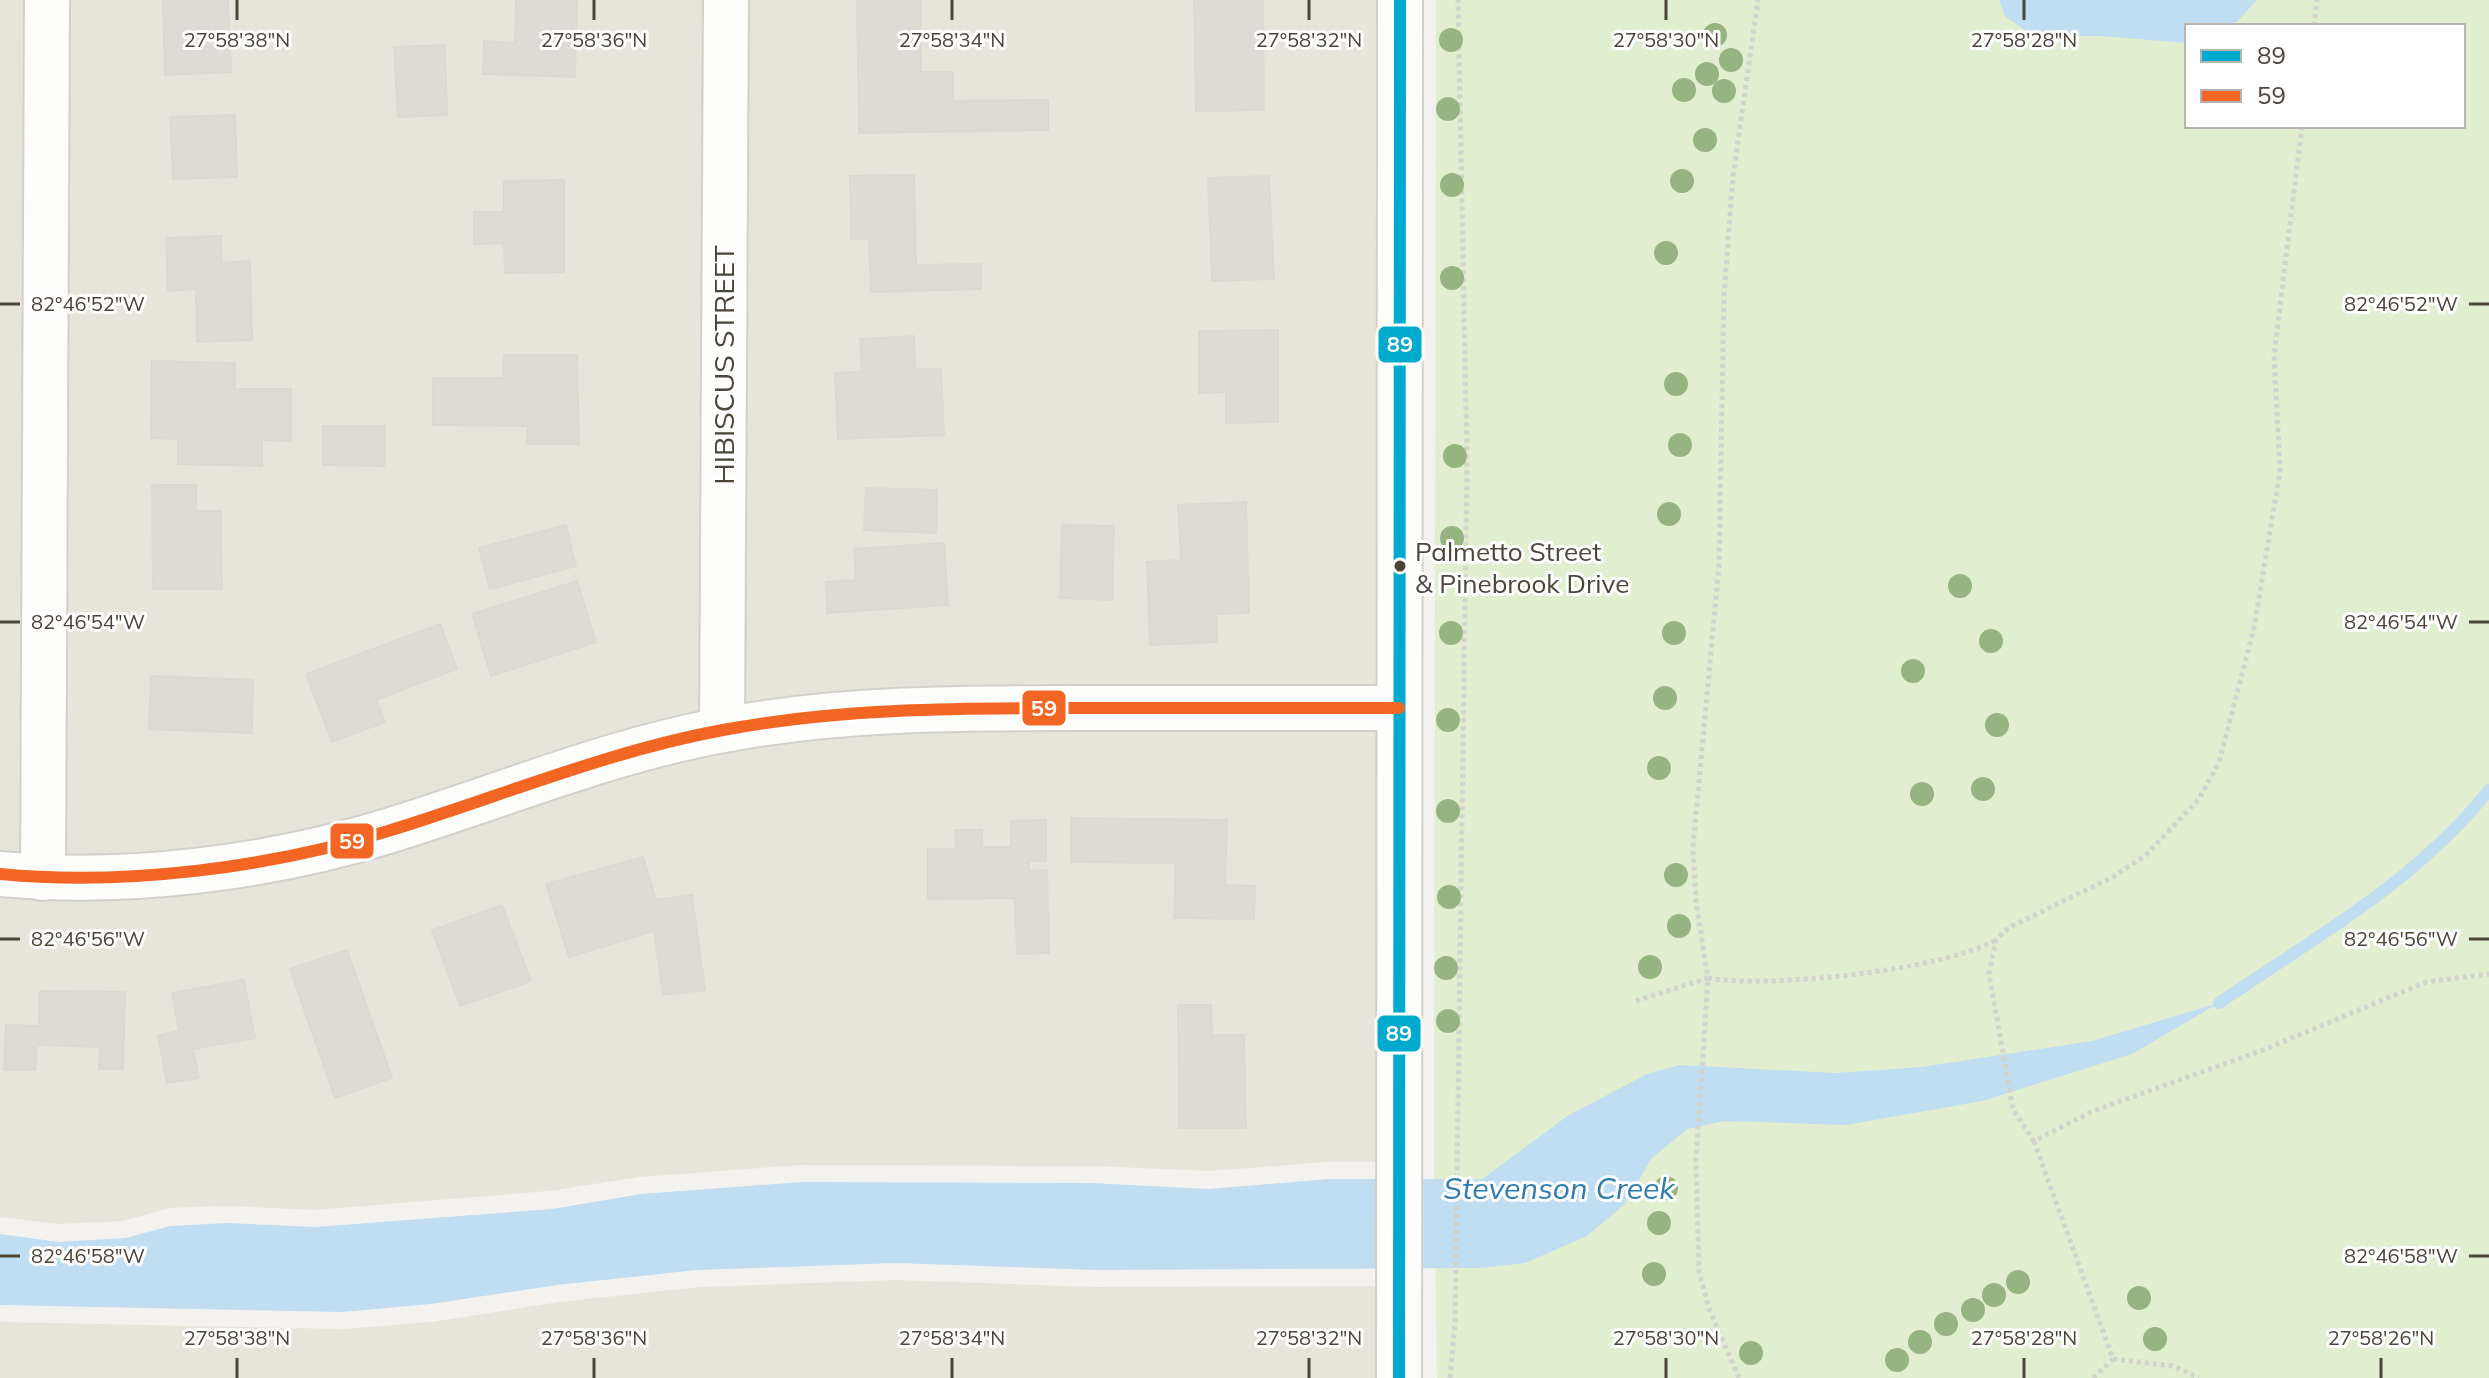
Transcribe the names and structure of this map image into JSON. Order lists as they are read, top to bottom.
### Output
{
  "streets": {
    "street": ["HIBISCUS STREET"]
  },
  "water": ["Stevenson Creek"],
  "places": ["Palmetto Street & Pinebrook Drive"],
  "lines": ["transit line 89", "transit line 59"],
  "legend": ["89", "59"],
  "coordinates": [
    "27°58'38\"N",
    "27°58'36\"N",
    "27°58'34\"N",
    "27°58'32\"N",
    "27°58'30\"N",
    "27°58'28\"N",
    "82°46'52\"W",
    "82°46'54\"W",
    "82°46'56\"W",
    "82°46'58\"W",
    "27°58'26\"N"
  ]
}
